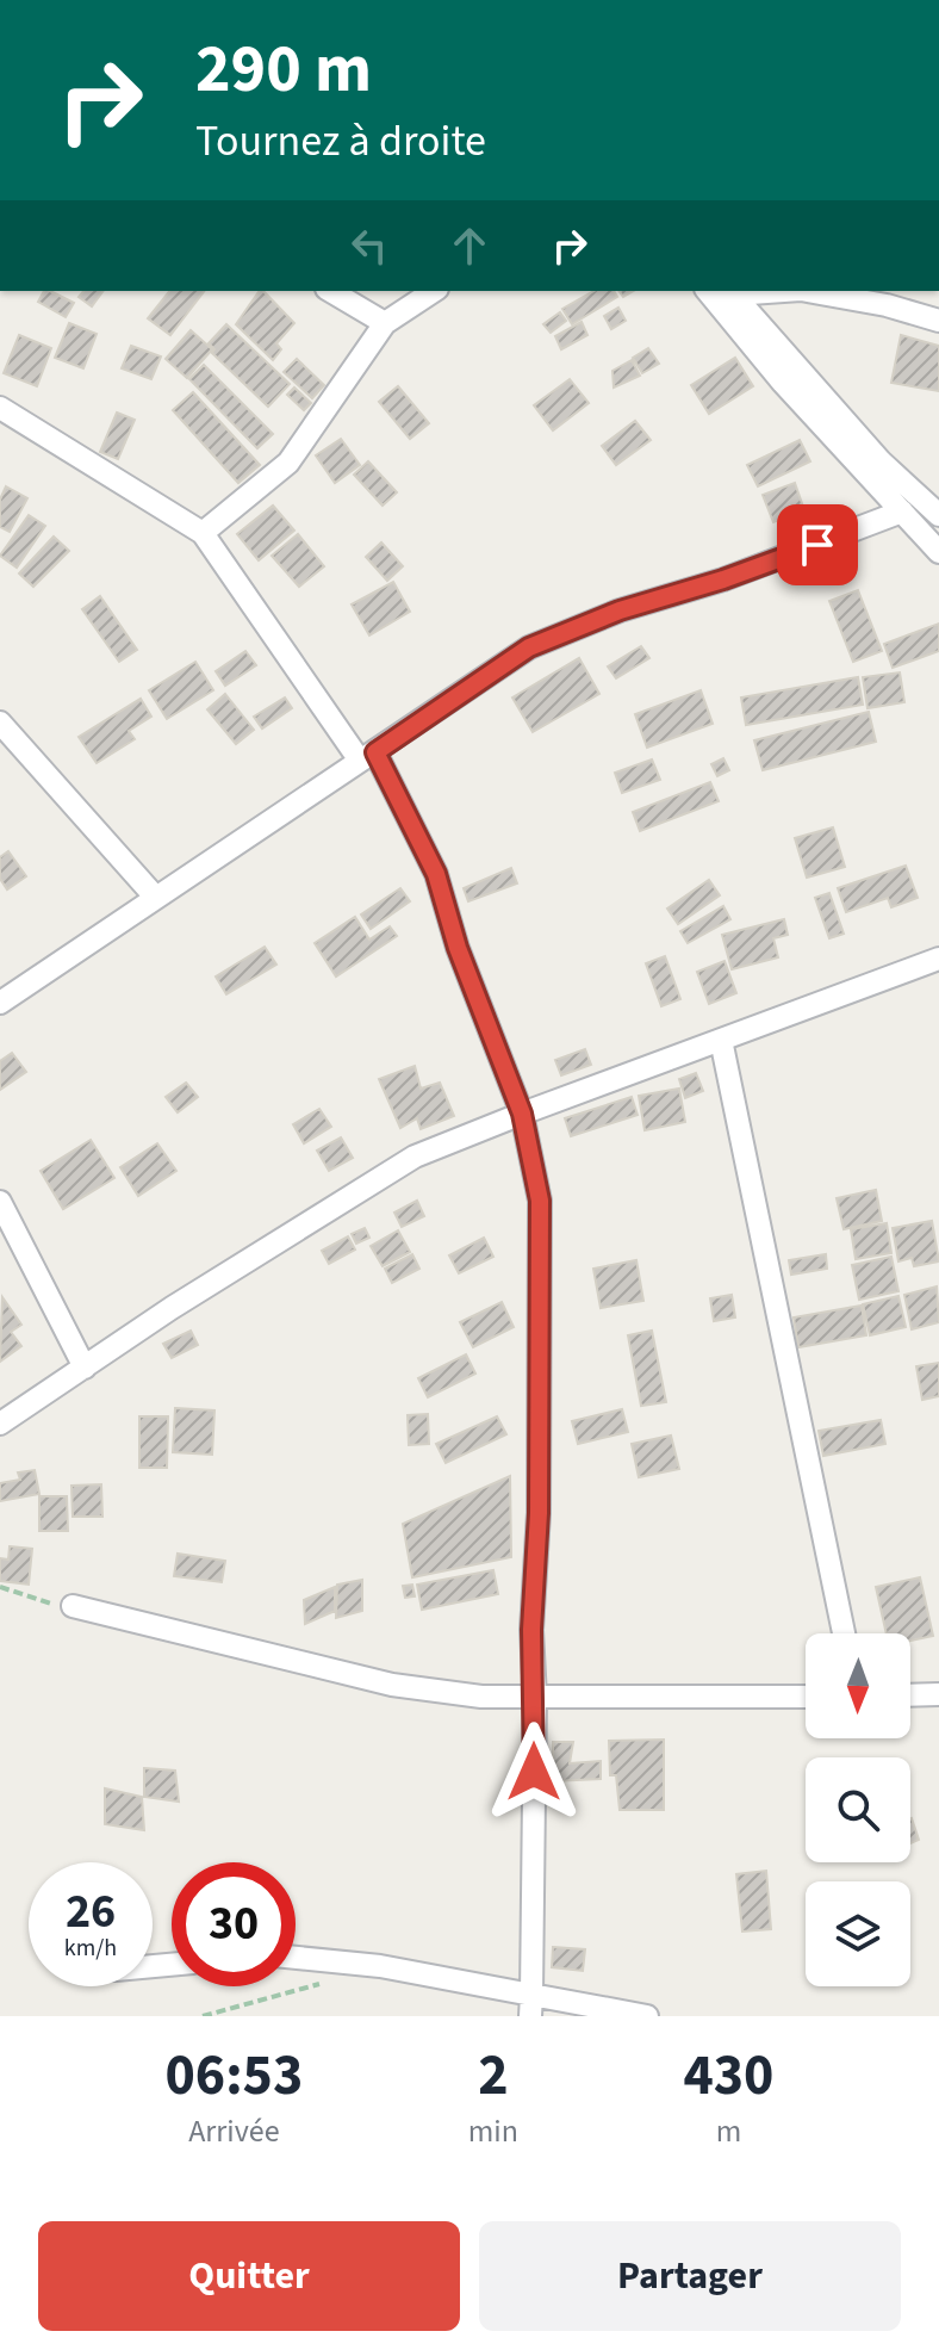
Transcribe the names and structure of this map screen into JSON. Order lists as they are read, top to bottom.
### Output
{
  "north": "bottom",
  "page": {
    "turn": ["290 m", "Tournez à droite"],
    "speed": "26 km/h",
    "limit": "30",
    "eta": [
      "06:53",
      "Arrivée",
      "2",
      "min",
      "430",
      "m"
    ],
    "buttons": ["Quitter", "Partager"]
  }
}
